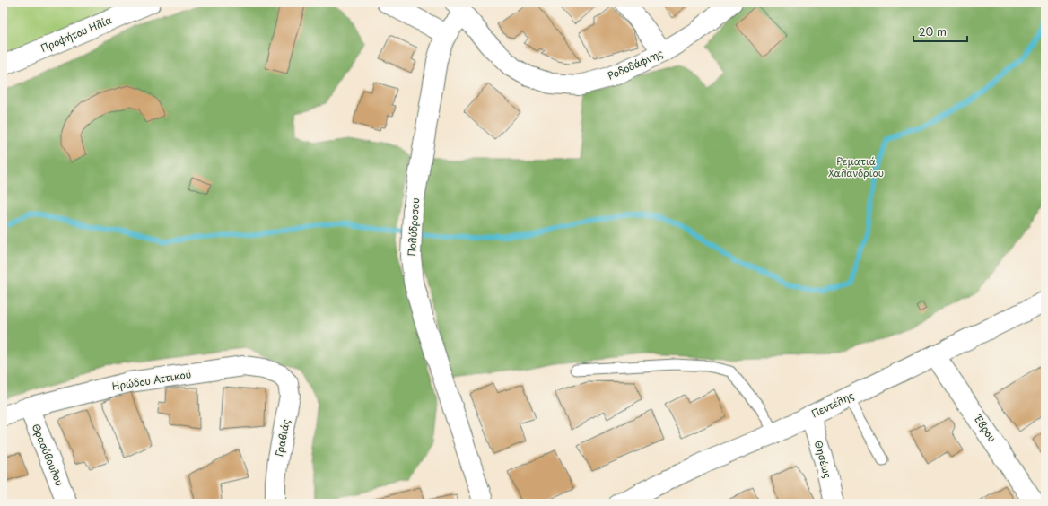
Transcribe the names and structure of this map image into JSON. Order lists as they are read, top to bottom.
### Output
{
  "streets": {
    "street": [
      "Προφήτου Ηλία",
      "Ροδοδάφνης",
      "Πολύδροσου",
      "Ηρώδου Αττικού",
      "Πεντέλης",
      "Έβρου",
      "Γραβιάς",
      "Θρασύβουλου",
      "Θησέως"
    ]
  },
  "crossings": [
    ["Ροδοδάφνης", "Πολύδροσου"],
    ["Ηρώδου Αττικού", "Γραβιάς"],
    ["Ηρώδου Αττικού", "Θρασύβουλου"],
    ["Πεντέλης", "Έβρου"],
    ["Πεντέλης", "Θησέως"]
  ],
  "parks": ["Ρεματιά Χαλανδρίου"],
  "scale_bar": "20 m"
}
